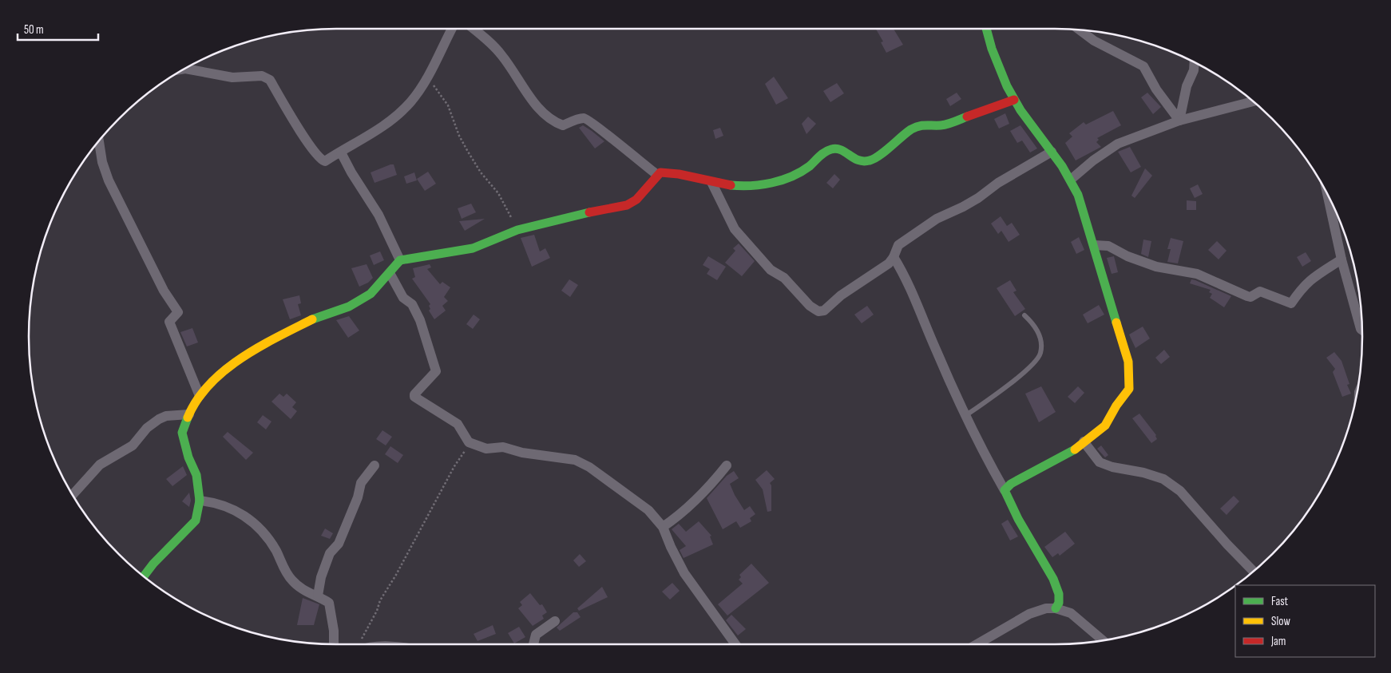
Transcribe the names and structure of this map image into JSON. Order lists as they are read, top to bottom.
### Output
{
  "legend": ["Fast", "Slow", "Jam"],
  "scale_bar": "50 m"
}
